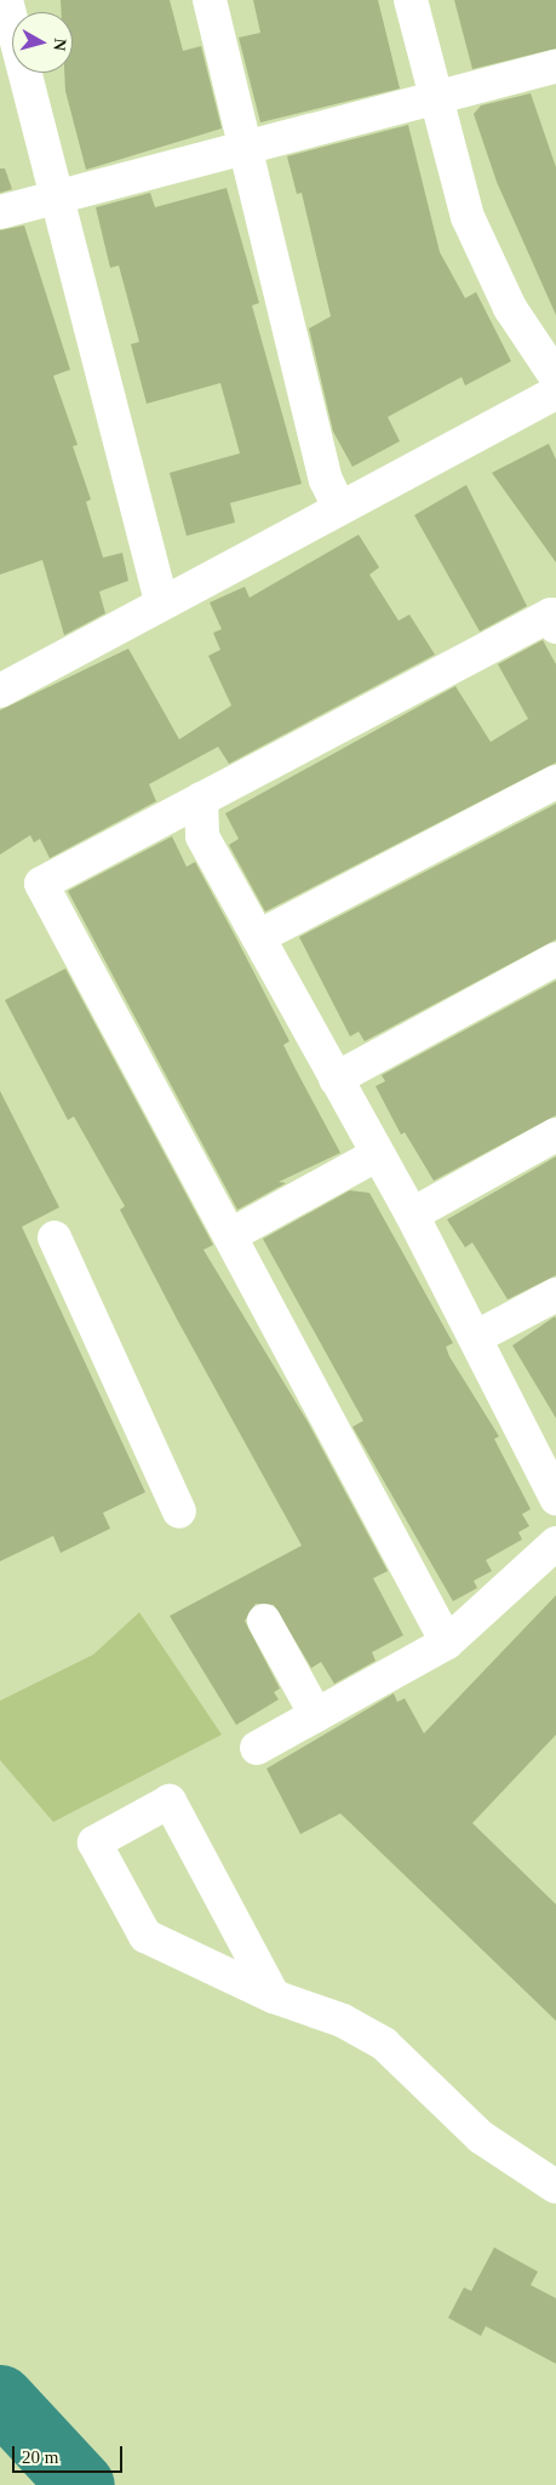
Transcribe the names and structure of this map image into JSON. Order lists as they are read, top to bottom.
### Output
{
  "scale_bar": "20 m",
  "north": "right"
}
